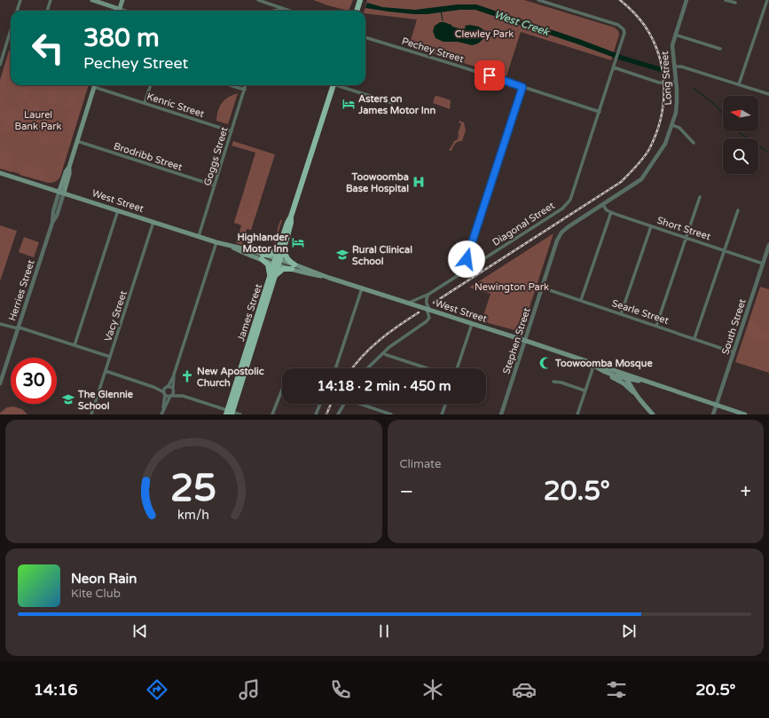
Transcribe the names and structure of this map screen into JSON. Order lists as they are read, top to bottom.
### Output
{
  "streets": {
    "highway": ["James Street"],
    "main road": ["West Street", "Herries Street"],
    "street": [
      "Pechey Street",
      "Long Street",
      "Kenric Street",
      "Brodribb Street",
      "Goggs Street",
      "Diagonal Street",
      "Short Street",
      "Searle Street",
      "Vacy Street",
      "South Street",
      "Stephen Street"
    ]
  },
  "crossings": [
    ["Pechey Street", "Diagonal Street"],
    ["Long Street", "Short Street"],
    ["Long Street", "Stephen Street"],
    ["Kenric Street", "Goggs Street"],
    ["Kenric Street", "Herries Street"],
    ["Brodribb Street", "Goggs Street"],
    ["Brodribb Street", "Herries Street"],
    ["Goggs Street", "West Street"],
    ["West Street", "Diagonal Street"],
    ["West Street", "Herries Street"],
    ["West Street", "James Street"],
    ["West Street", "Vacy Street"],
    ["West Street", "Stephen Street"],
    ["Short Street", "South Street"],
    ["Searle Street", "South Street"],
    ["Searle Street", "Stephen Street"]
  ],
  "water": ["West Creek"],
  "parks": ["Clewley Park", "Laurel Bank Park", "Newington Park"],
  "places": {
    "hotel": ["Asters on James Motor Inn", "Highlander Motor Inn"],
    "hospital": ["Toowoomba Base Hospital"],
    "school or university": ["Rural Clinical School", "The Glennie School"],
    "mosque": ["Toowoomba Mosque"],
    "church": ["New Apostolic Church"]
  },
  "north": "left",
  "page": {
    "turn": ["380 m", "Pechey Street"],
    "limit": "30",
    "trip": "14:18 · 2 min · 450 m",
    "tile": "Climate",
    "heat": ["−", "20.5°", "+"],
    "song": ["Neon Rain", "Kite Club"],
    "tabs": ["14:16", "20.5°"],
    "gauge": ["25", "km/h"]
  }
}
